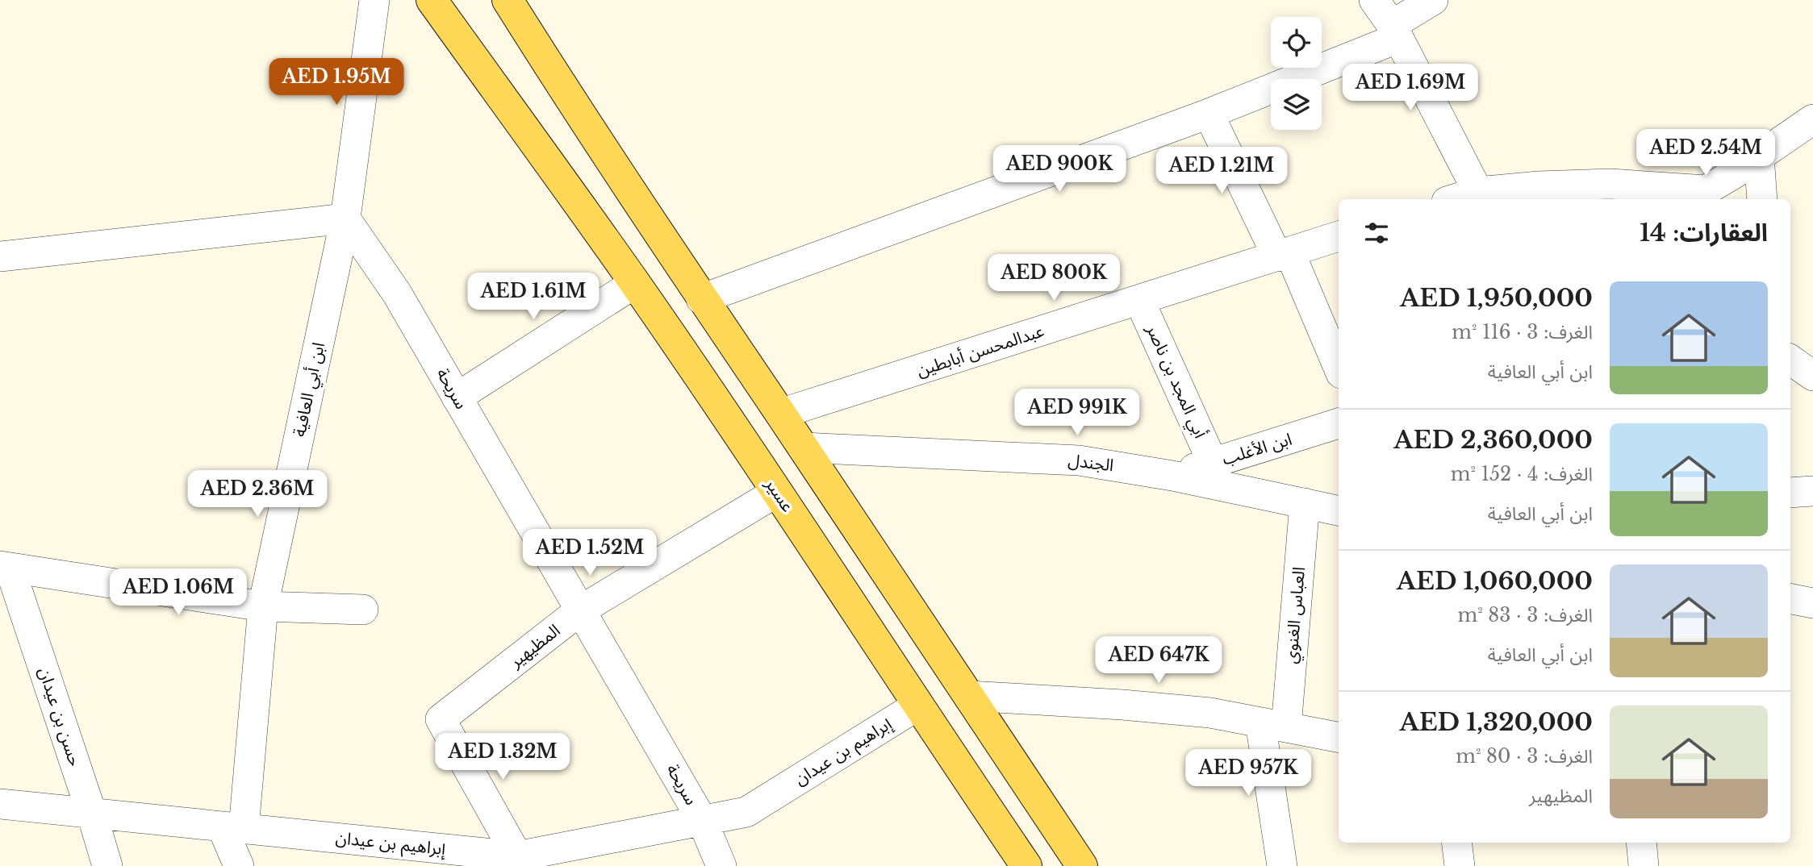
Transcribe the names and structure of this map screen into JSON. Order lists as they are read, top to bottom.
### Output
{
  "streets": {
    "main road": ["عسير"],
    "street": [
      "عبدالمحسن أبابطين",
      "أبي المجد بن ناصر",
      "سريحة",
      "ابن أبي العافية",
      "ابن الأغلب",
      "الجندل",
      "العباس الغنوي",
      "المظيهير",
      "حسن بن عيدان",
      "إبراهيم بن عيدان"
    ]
  },
  "crossings": [
    ["عبدالمحسن أبابطين", "أبي المجد بن ناصر"],
    ["أبي المجد بن ناصر", "ابن الأغلب"],
    ["سريحة", "ابن أبي العافية"],
    ["سريحة", "المظيهير"],
    ["سريحة", "إبراهيم بن عيدان"],
    ["ابن أبي العافية", "إبراهيم بن عيدان"],
    ["ابن الأغلب", "الجندل"],
    ["الجندل", "العباس الغنوي"],
    ["عسير", "المظيهير"],
    ["عسير", "إبراهيم بن عيدان"],
    ["المظيهير", "إبراهيم بن عيدان"],
    ["حسن بن عيدان", "إبراهيم بن عيدان"]
  ],
  "page": {
    "price": [
      "AED 1.95M",
      "AED 1.69M",
      "AED 2.54M",
      "AED 900K",
      "AED 1.21M",
      "AED 800K",
      "AED 1.61M",
      "AED 991K",
      "AED 2.36M",
      "AED 1.52M",
      "AED 1.06M",
      "AED 647K",
      "AED 1.32M",
      "AED 957K"
    ],
    "heading": "العقارات: 14",
    "list": [
      {
        "name": "AED 1,950,000",
        "note": "الغرف: 3 · 116 m² · ابن أبي العافية"
      },
      {
        "name": "AED 2,360,000",
        "note": "الغرف: 4 · 152 m² · ابن أبي العافية"
      },
      {
        "name": "AED 1,060,000",
        "note": "الغرف: 3 · 83 m² · ابن أبي العافية"
      },
      {
        "name": "AED 1,320,000",
        "note": "الغرف: 3 · 80 m² · المظيهير"
      }
    ]
  }
}
